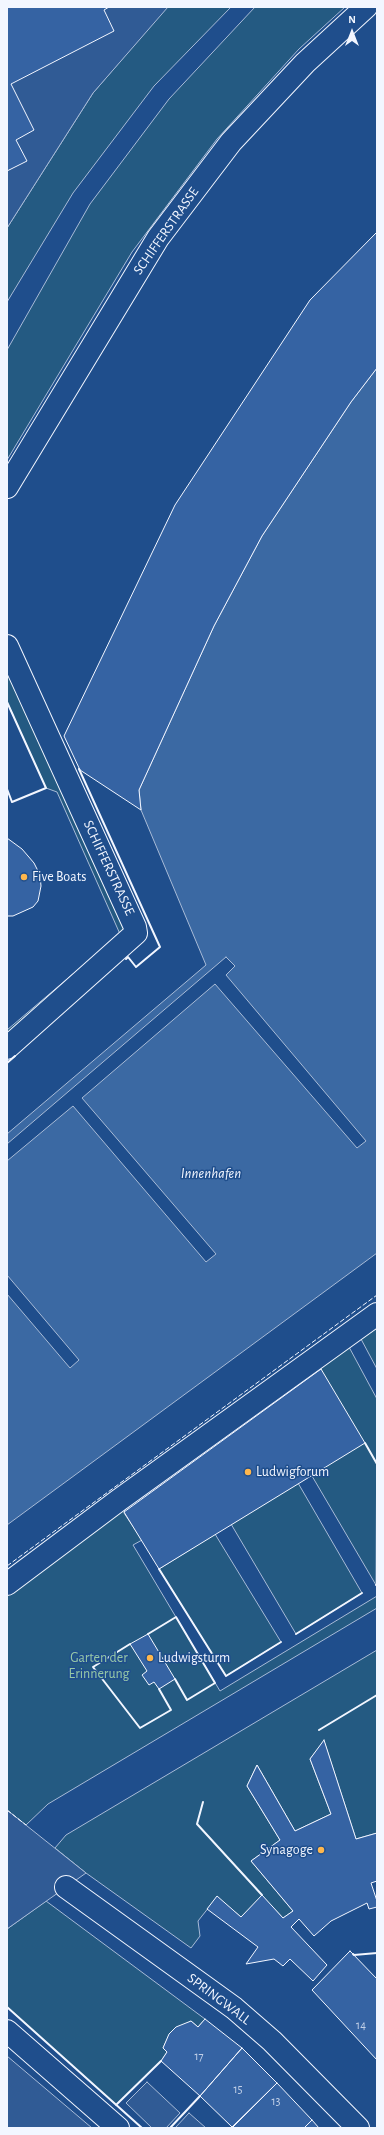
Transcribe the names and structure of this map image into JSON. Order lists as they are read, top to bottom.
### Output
{
  "streets": {
    "street": ["SCHIFFERSTRASSE", "SPRINGWALL"]
  },
  "water": ["Innenhafen"],
  "parks": ["Garten der Erinnerung"],
  "places": [
    "Five Boats",
    "Ludwigforum",
    "Ludwigsturm",
    "Synagoge"
  ],
  "house_numbers": [
    "14",
    "17",
    "15",
    "13"
  ],
  "north": "top"
}
